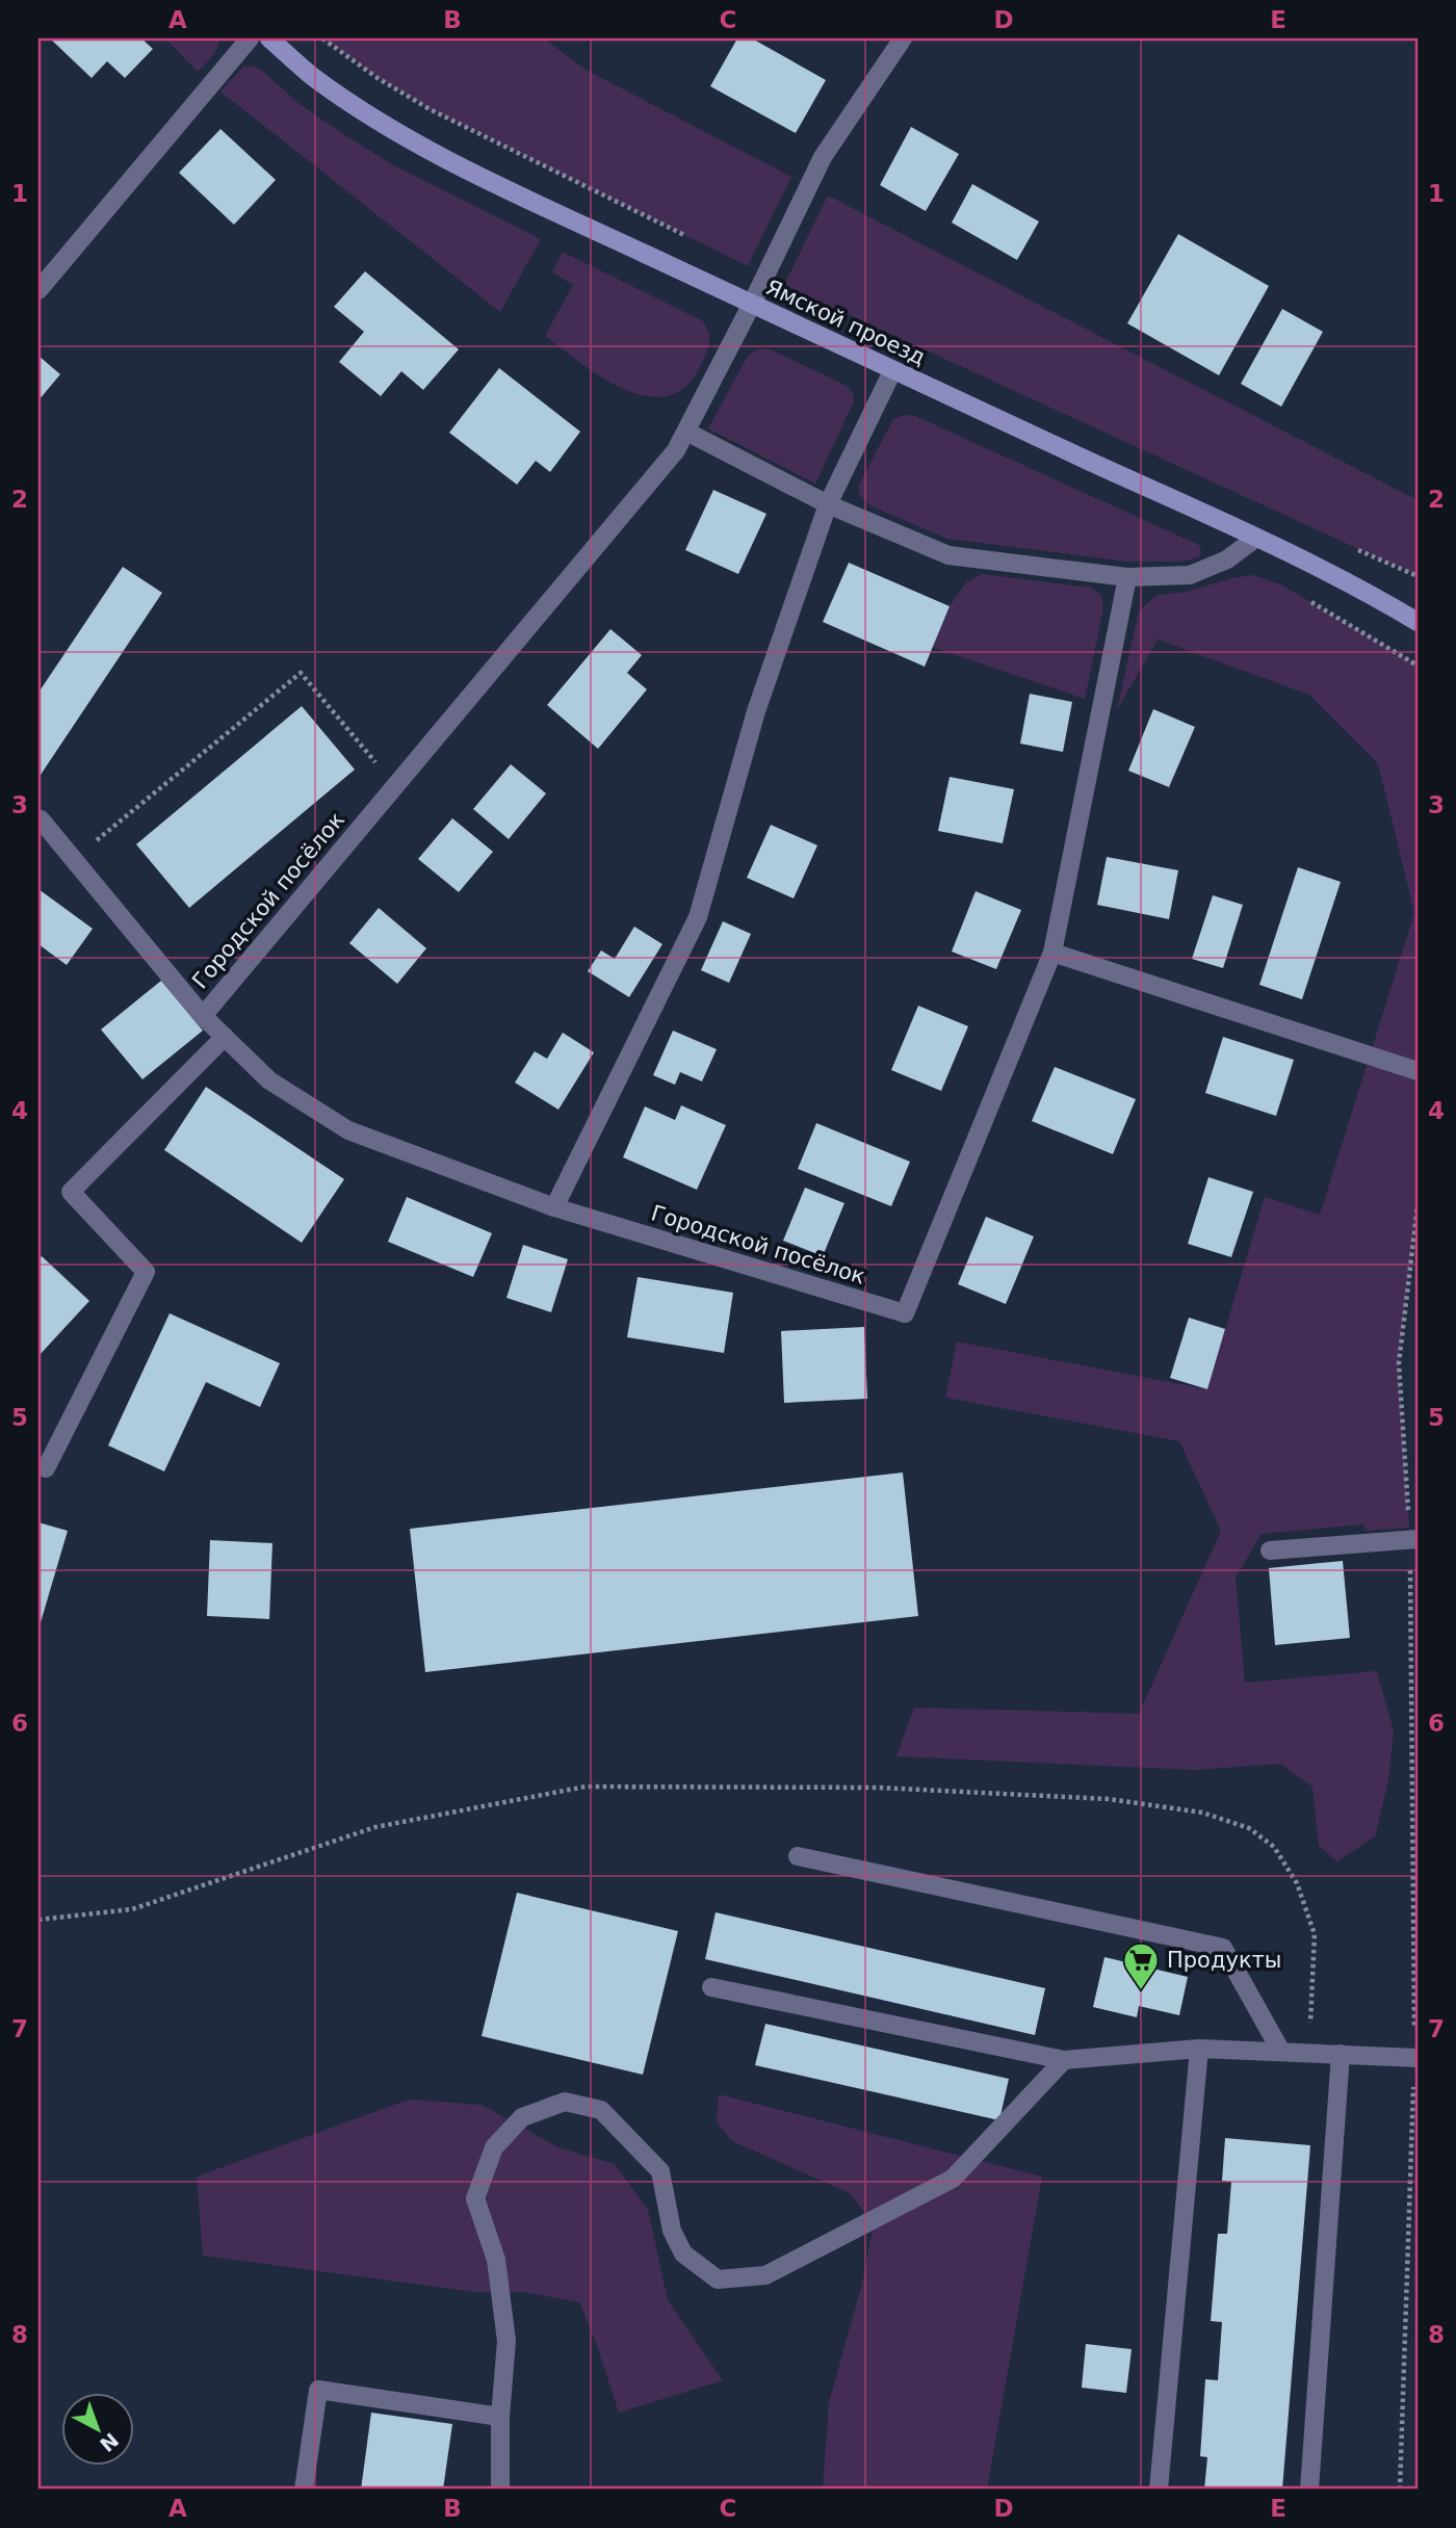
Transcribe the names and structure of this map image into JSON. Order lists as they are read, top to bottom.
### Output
{
  "streets": {
    "main road": ["Ямской проезд"],
    "street": ["Городской посёлок"]
  },
  "crossings": [
    ["Ямской проезд", "Городской посёлок"]
  ],
  "places": {
    "supermarket": ["Продукты"]
  },
  "north": "bottom right",
  "grid": {
    "columns": [
      "A",
      "B",
      "C",
      "D",
      "E"
    ],
    "rows": [
      "1",
      "2",
      "3",
      "4",
      "5",
      "6",
      "7",
      "8"
    ]
  }
}
